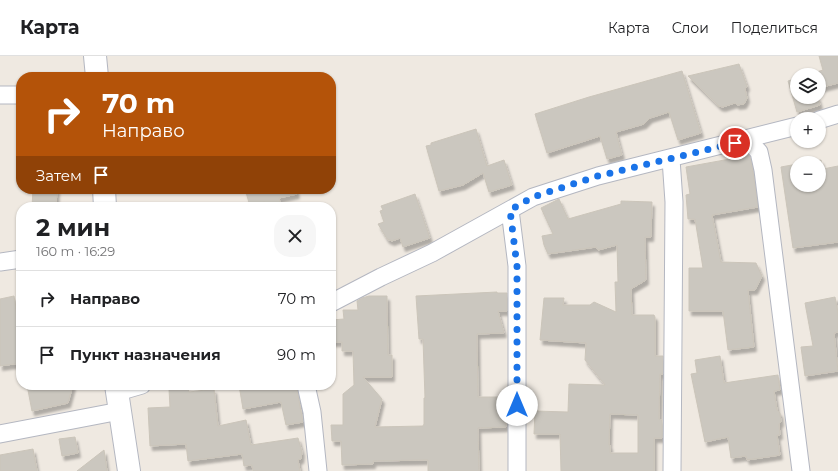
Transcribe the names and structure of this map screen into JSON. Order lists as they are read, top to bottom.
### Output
{
  "page": {
    "header": "Карта",
    "nav": ["Карта", "Слои", "Поделиться"],
    "map_buttons": ["+", "−"],
    "turn": ["70 m", "Направо"],
    "then": "Затем",
    "heading": ["2 мин", "160 m · 16:29"],
    "list": [
      {
        "name": "Направо",
        "value": "70 m"
      },
      {
        "name": "Пункт назначения",
        "value": "90 m"
      }
    ]
  }
}
